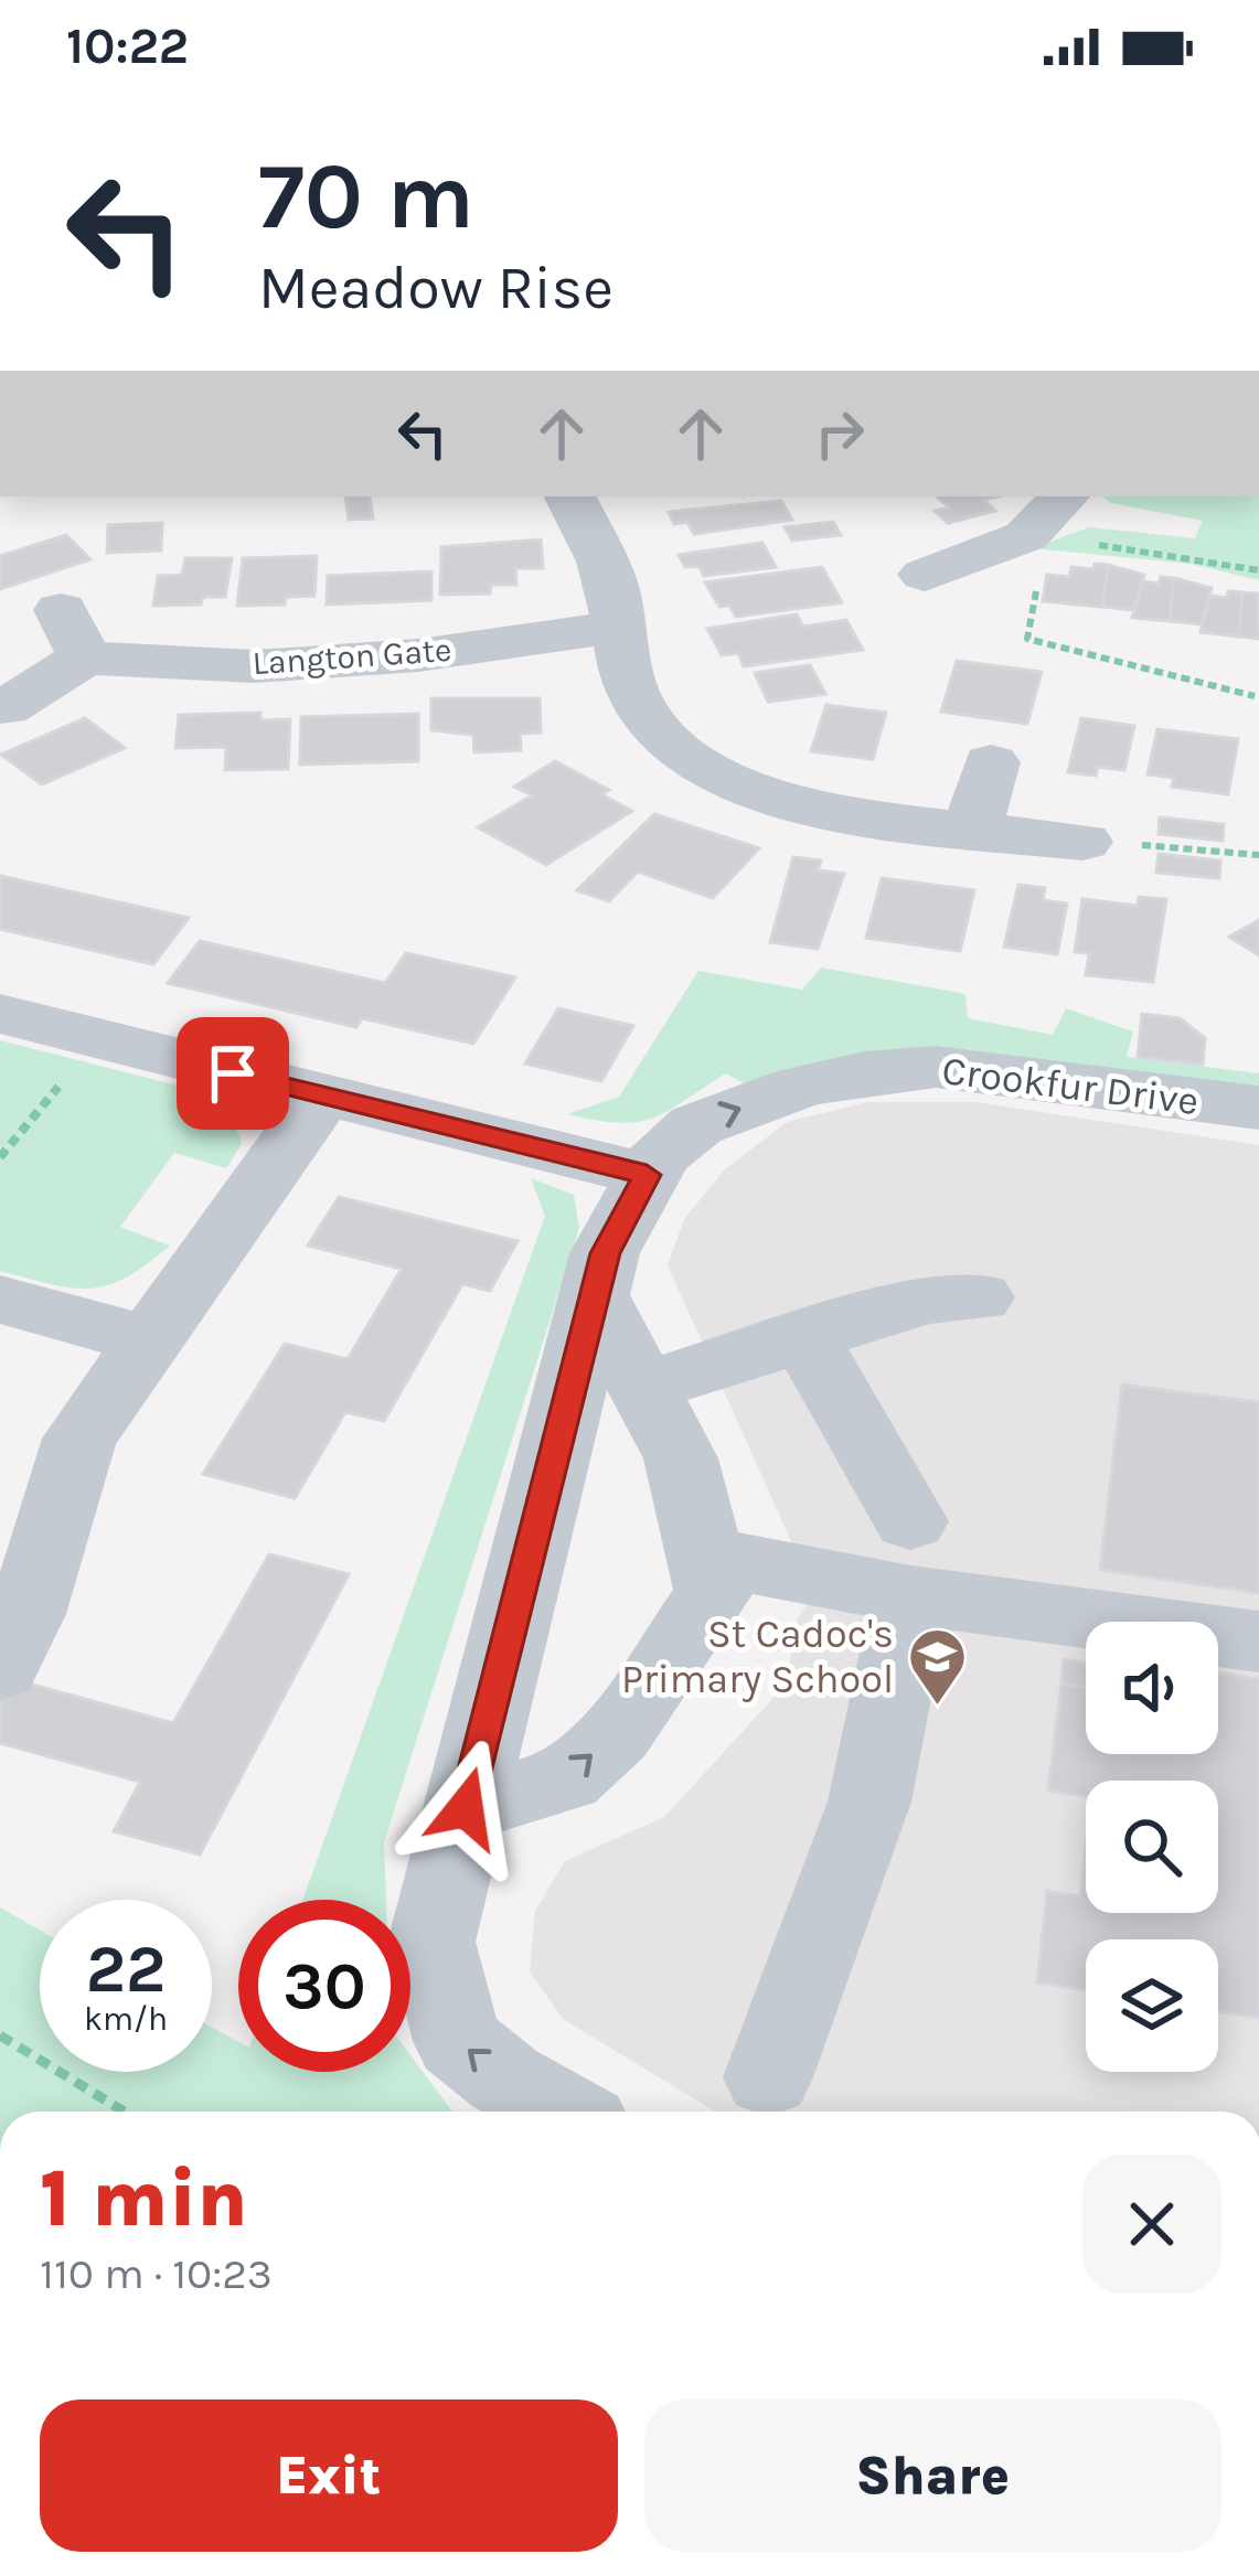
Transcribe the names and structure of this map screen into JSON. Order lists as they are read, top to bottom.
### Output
{
  "streets": {
    "street": ["Langton Gate", "Crookfur Drive"]
  },
  "places": {
    "school or university": ["St Cadoc's Primary School"]
  },
  "page": {
    "status": "10:22",
    "turn": ["70 m", "Meadow Rise"],
    "speed": "22 km/h",
    "limit": "30",
    "heading": ["1 min", "110 m · 10:23"],
    "buttons": ["Exit", "Share"]
  }
}
